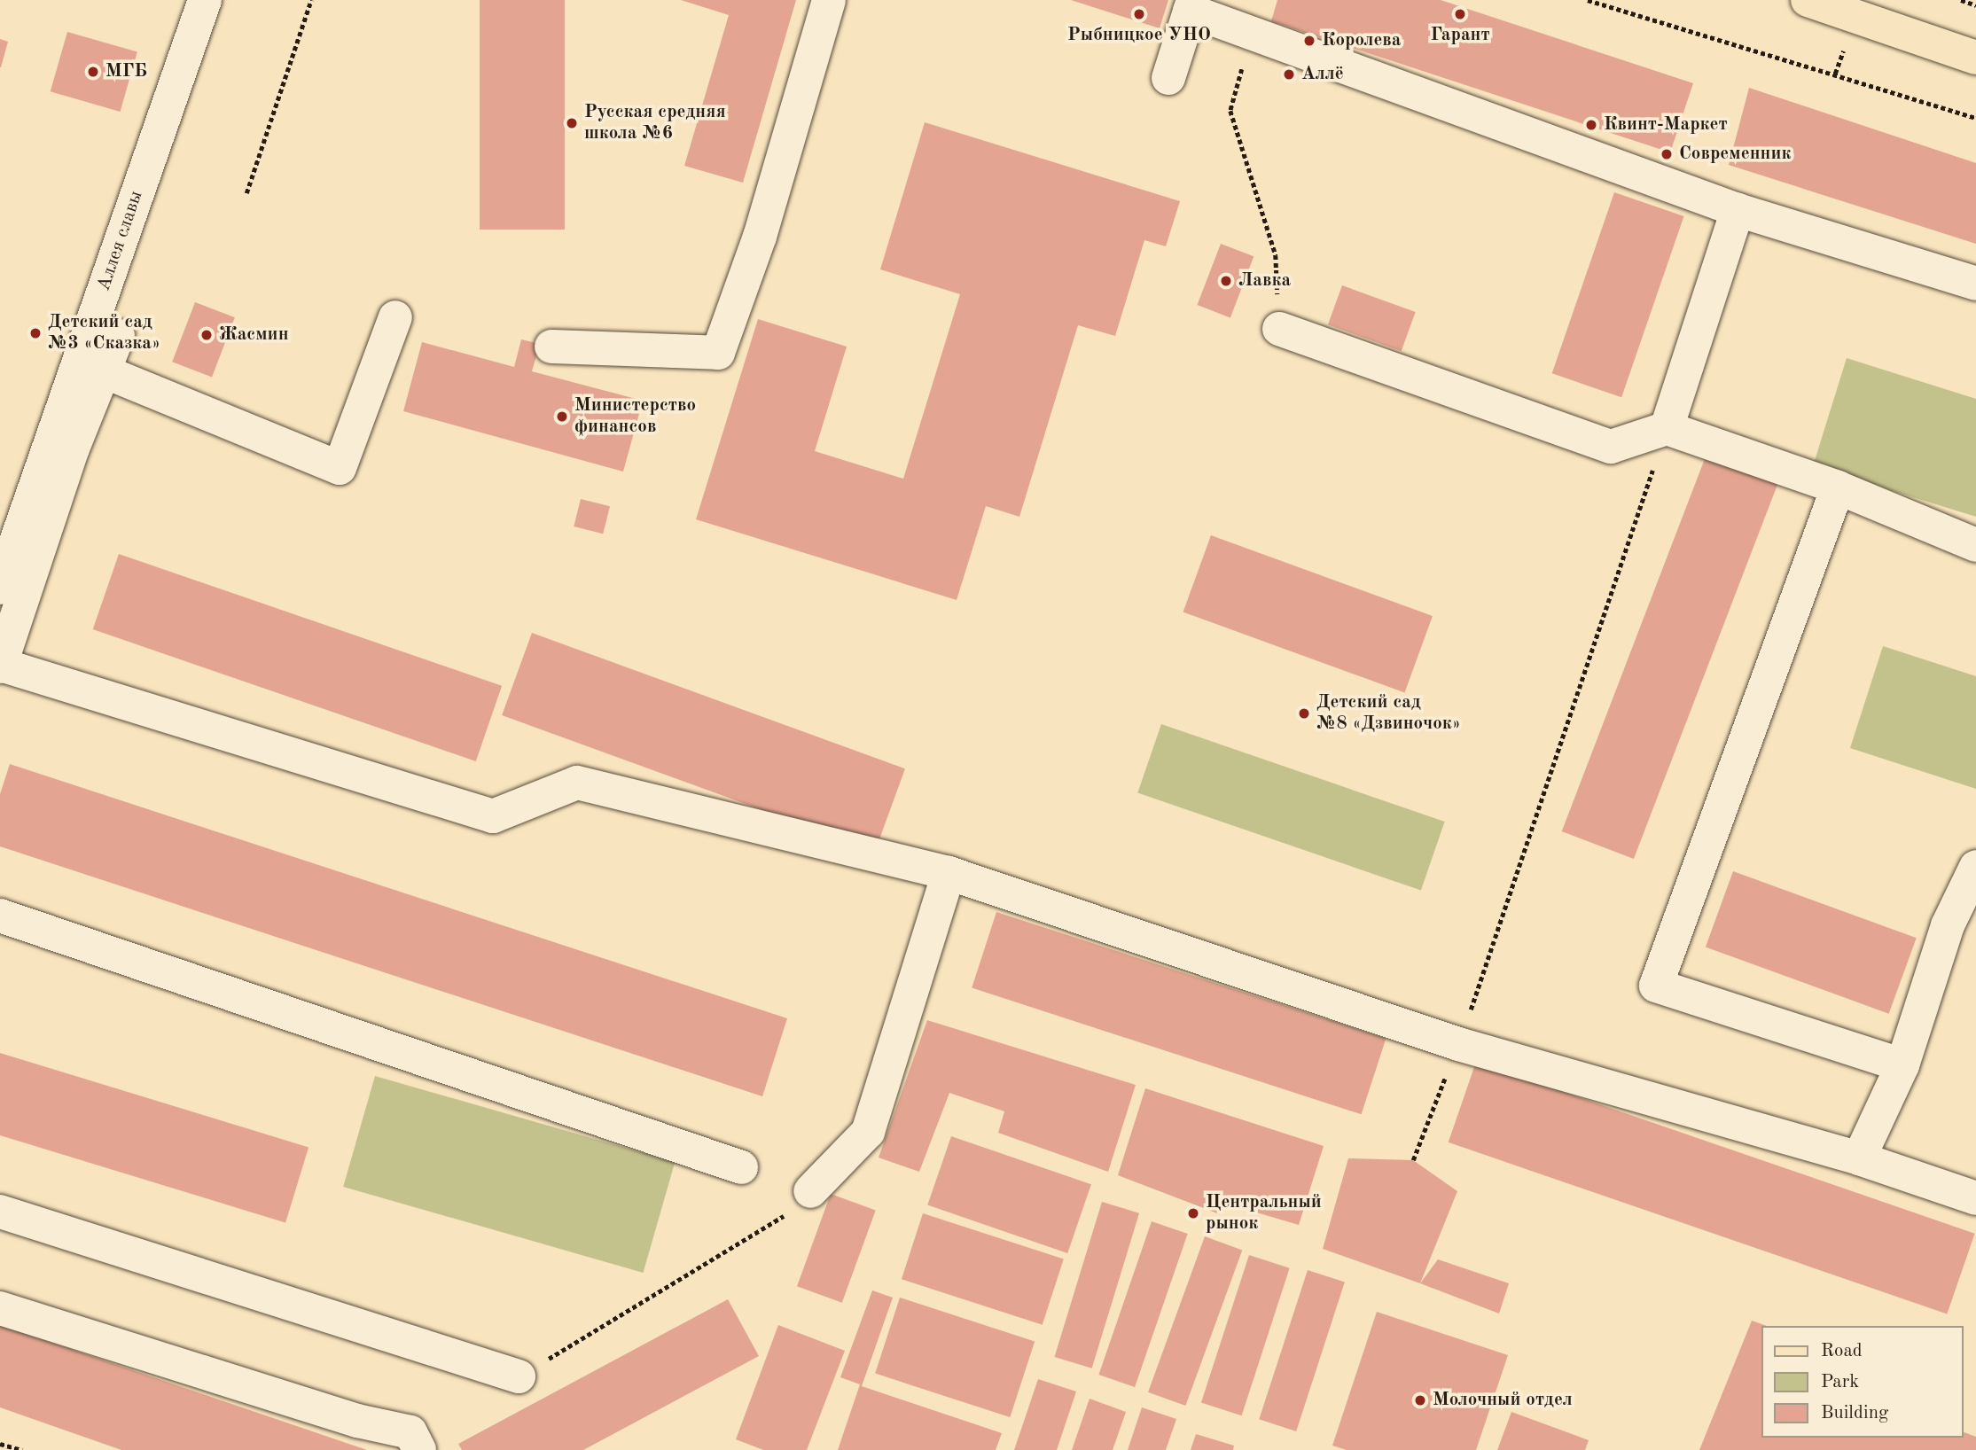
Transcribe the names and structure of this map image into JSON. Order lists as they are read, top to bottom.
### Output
{
  "streets": {
    "street": ["Аллея славы"]
  },
  "places": [
    "Рыбницкое УНО",
    "Гарант",
    "Королева",
    "МГБ",
    "Аллё",
    "Русская средняя школа №6",
    "Квинт-Маркет",
    "Современник",
    "Лавка",
    "Детский сад №3 «Сказка»",
    "Жасмин",
    "Министерство финансов",
    "Детский сад №8 «Дзвиночок»",
    "Центральный рынок",
    "Молочный отдел"
  ],
  "legend": ["Road", "Park", "Building"]
}
